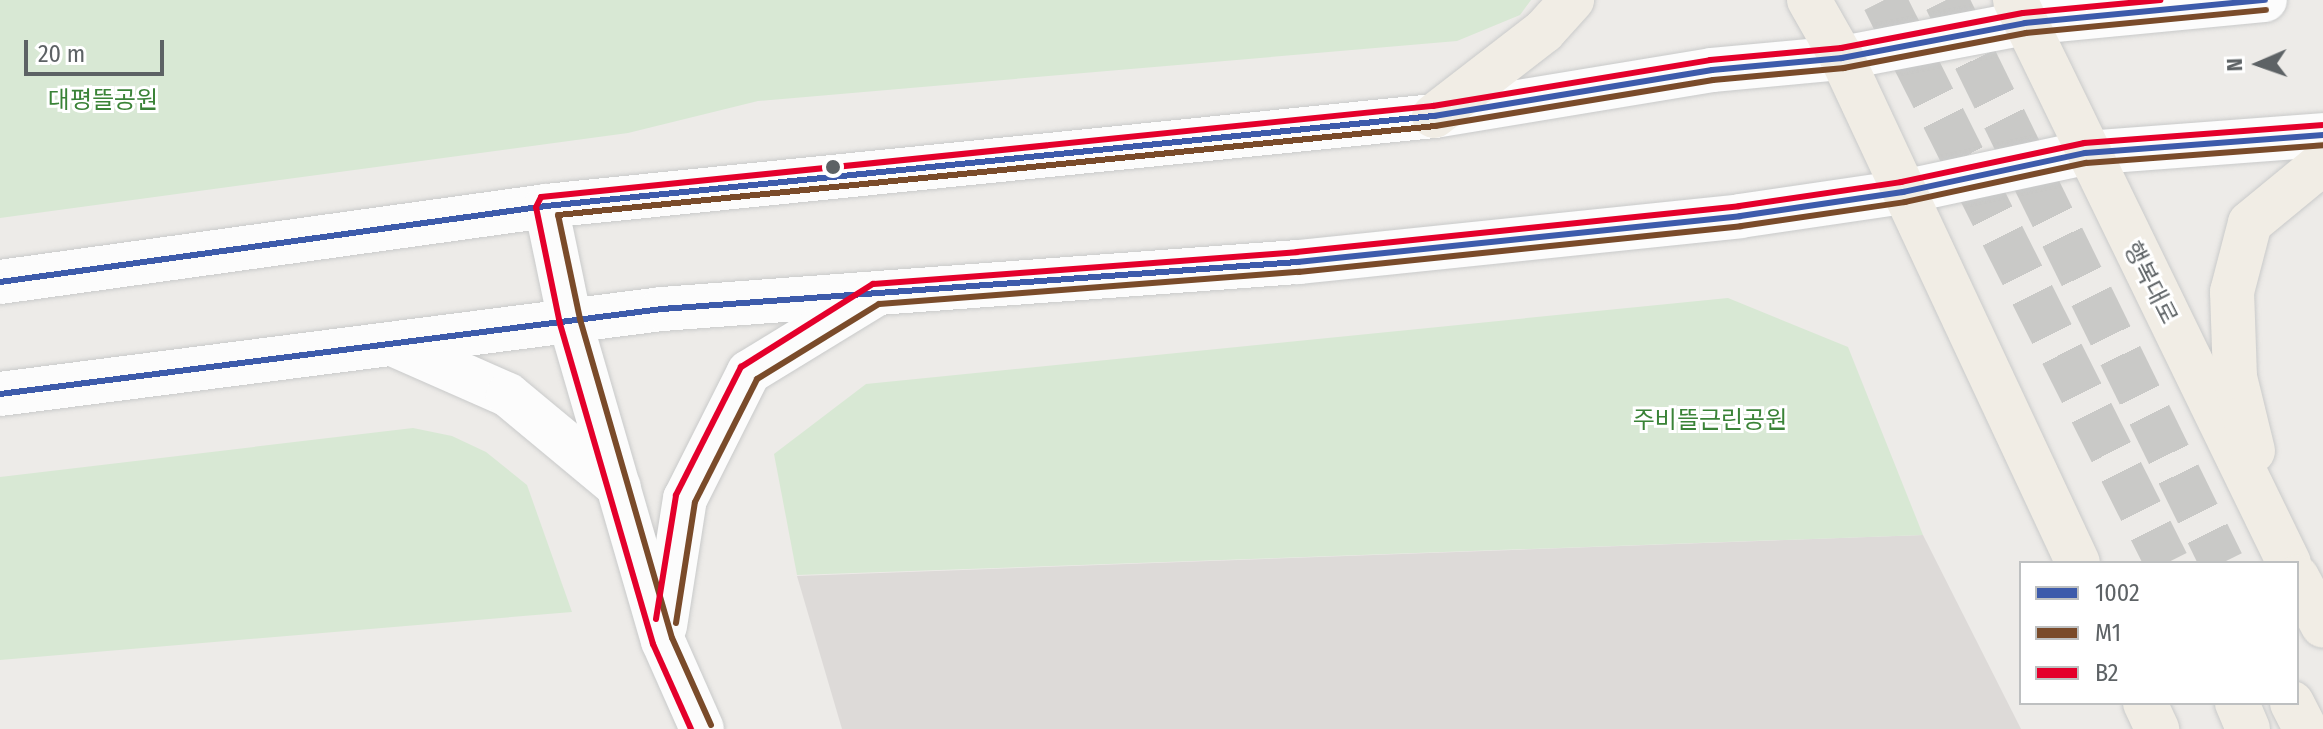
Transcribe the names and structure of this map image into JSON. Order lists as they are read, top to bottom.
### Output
{
  "streets": {
    "highway": ["행복대로"]
  },
  "parks": ["대평뜰공원", "주비뜰근린공원"],
  "lines": ["transit line 1002", "transit line B2", "transit line M1"],
  "legend": ["1002", "M1", "B2"],
  "scale_bar": "20 m",
  "north": "left"
}
